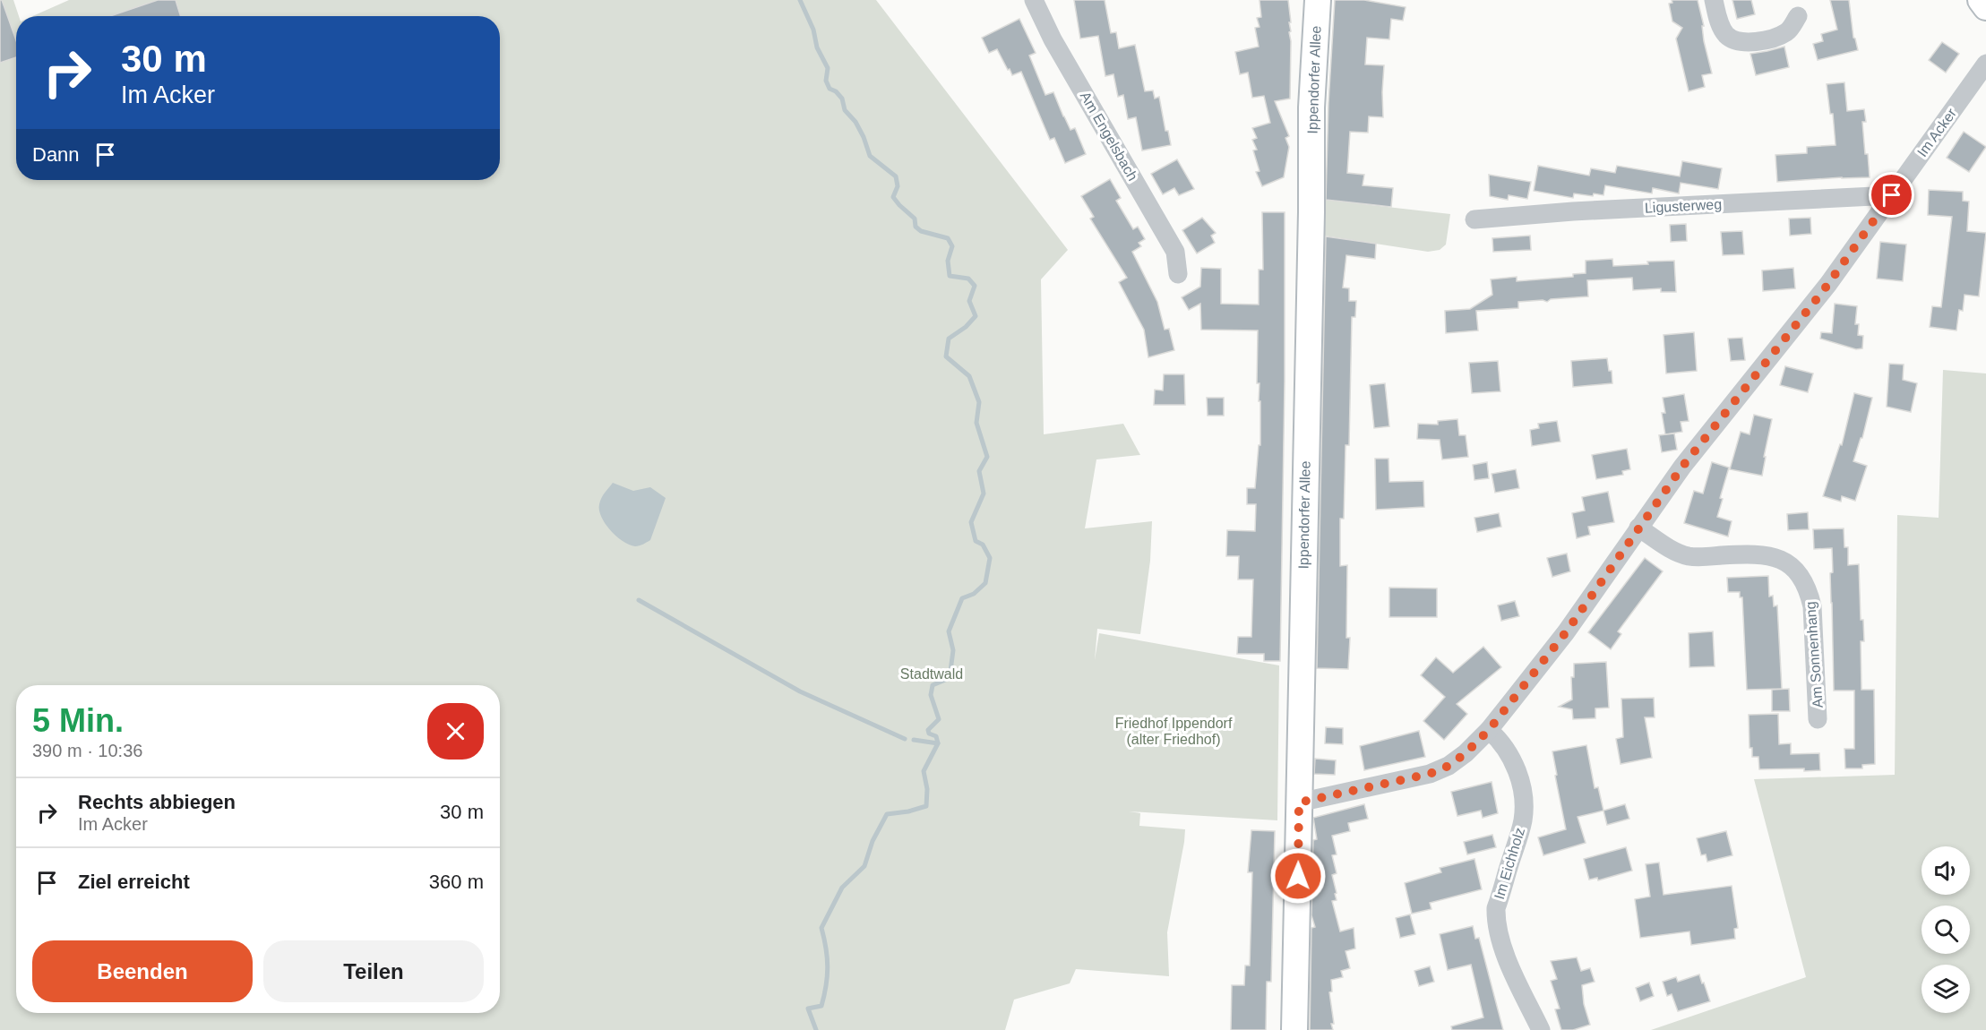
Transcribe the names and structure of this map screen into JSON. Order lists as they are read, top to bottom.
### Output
{
  "streets": {
    "street": [
      "Ippendorfer Allee",
      "Im Acker",
      "Am Engelsbach",
      "Ligusterweg",
      "Am Sonnenhang",
      "Im Eichholz"
    ]
  },
  "crossings": [
    ["Ippendorfer Allee", "Im Acker"],
    ["Im Acker", "Ligusterweg"],
    ["Im Acker", "Am Sonnenhang"],
    ["Im Acker", "Im Eichholz"]
  ],
  "parks": ["Stadtwald", "Friedhof Ippendorf (alter Friedhof)"],
  "page": {
    "turn": ["30 m", "Im Acker"],
    "then": "Dann",
    "heading": ["5 Min.", "390 m · 10:36"],
    "list": [
      {
        "name": "Rechts abbiegen",
        "note": "Im Acker",
        "value": "30 m"
      },
      {
        "name": "Ziel erreicht",
        "value": "360 m"
      }
    ],
    "buttons": ["Beenden", "Teilen"]
  }
}
